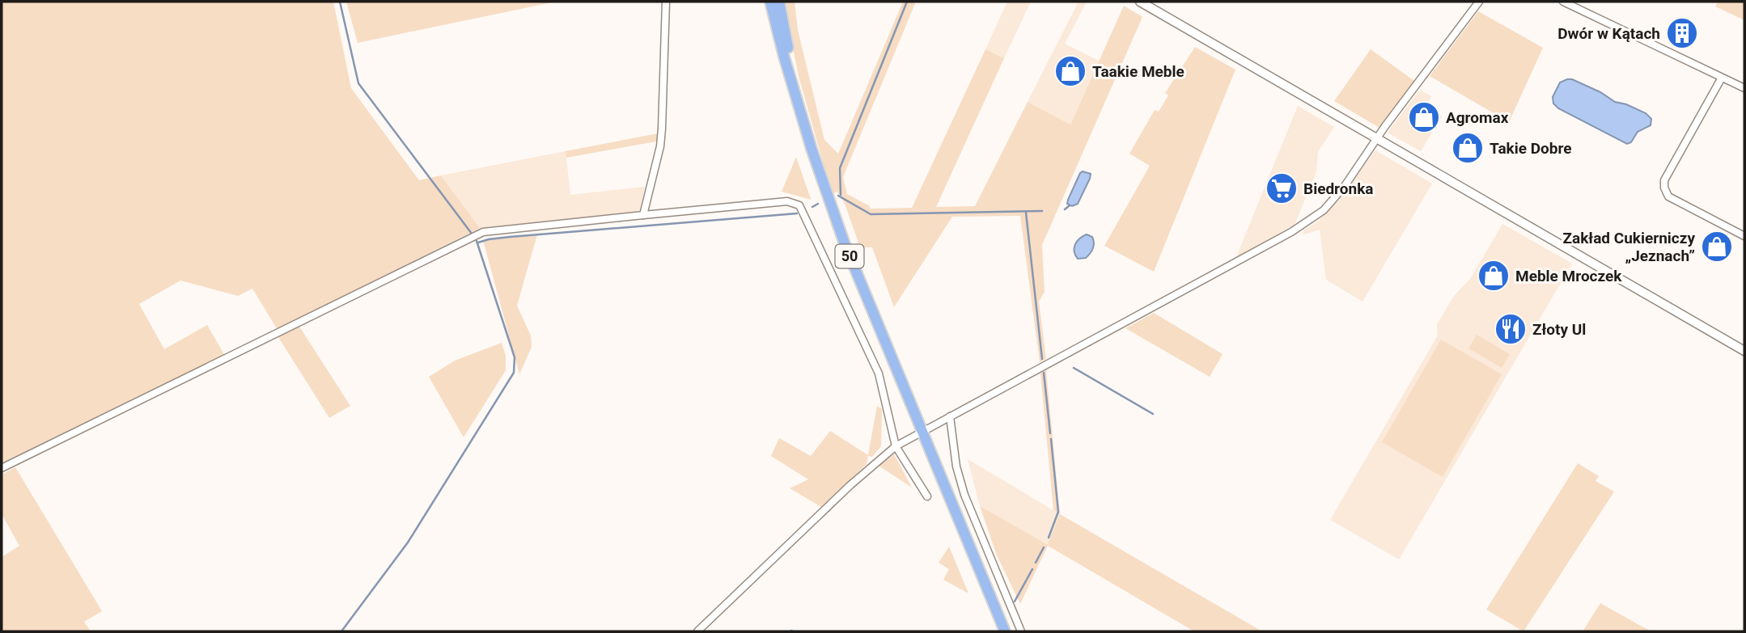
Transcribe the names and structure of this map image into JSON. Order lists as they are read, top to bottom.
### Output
{
  "streets": {
    "main road": ["50"]
  },
  "places": {
    "building": ["Dwór w Kątach"],
    "shop": [
      "Taakie Meble",
      "Agromax",
      "Takie Dobre",
      "Zakład Cukierniczy „Jeznach”",
      "Meble Mroczek"
    ],
    "supermarket": ["Biedronka"],
    "restaurant": ["Złoty Ul"]
  }
}
